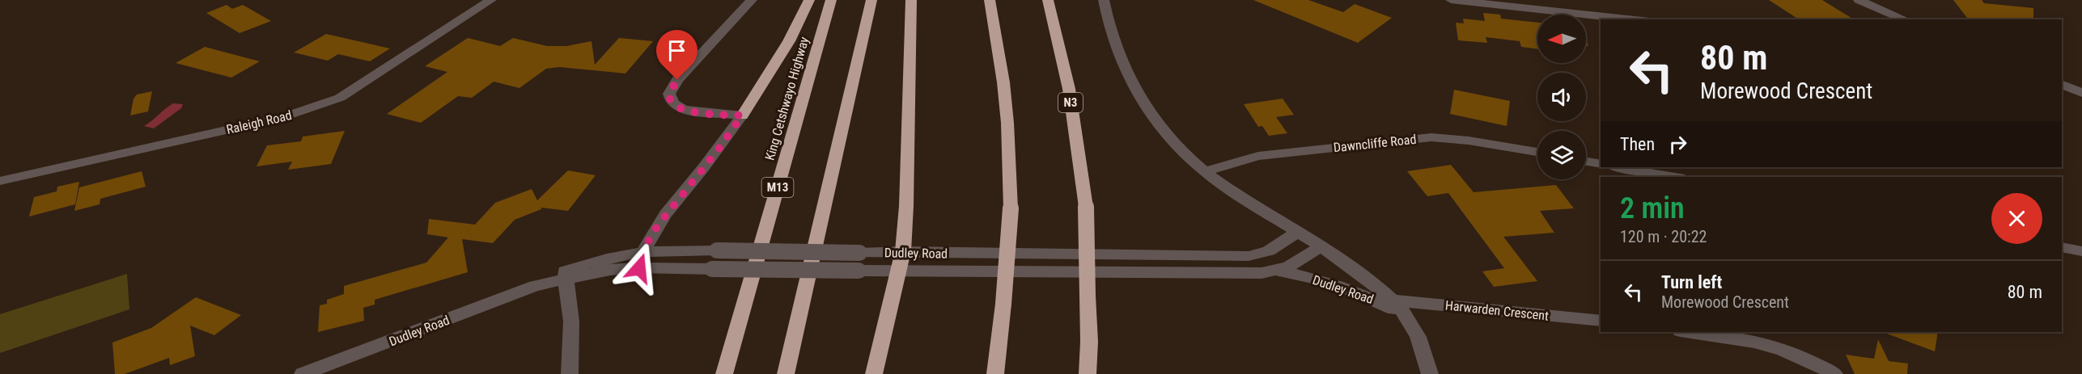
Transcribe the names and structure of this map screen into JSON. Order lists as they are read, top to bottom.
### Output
{
  "streets": {
    "highway": ["King Cetshwayo Highway", "N3", "M13"],
    "street": [
      "Raleigh Road",
      "Dawncliffe Road",
      "Dudley Road",
      "Harwarden Crescent"
    ]
  },
  "north": "left",
  "page": {
    "turn": ["80 m", "Morewood Crescent"],
    "then": "Then",
    "heading": ["2 min", "120 m · 20:22"],
    "list": [
      {
        "name": "Turn left",
        "note": "Morewood Crescent",
        "value": "80 m"
      }
    ]
  }
}
